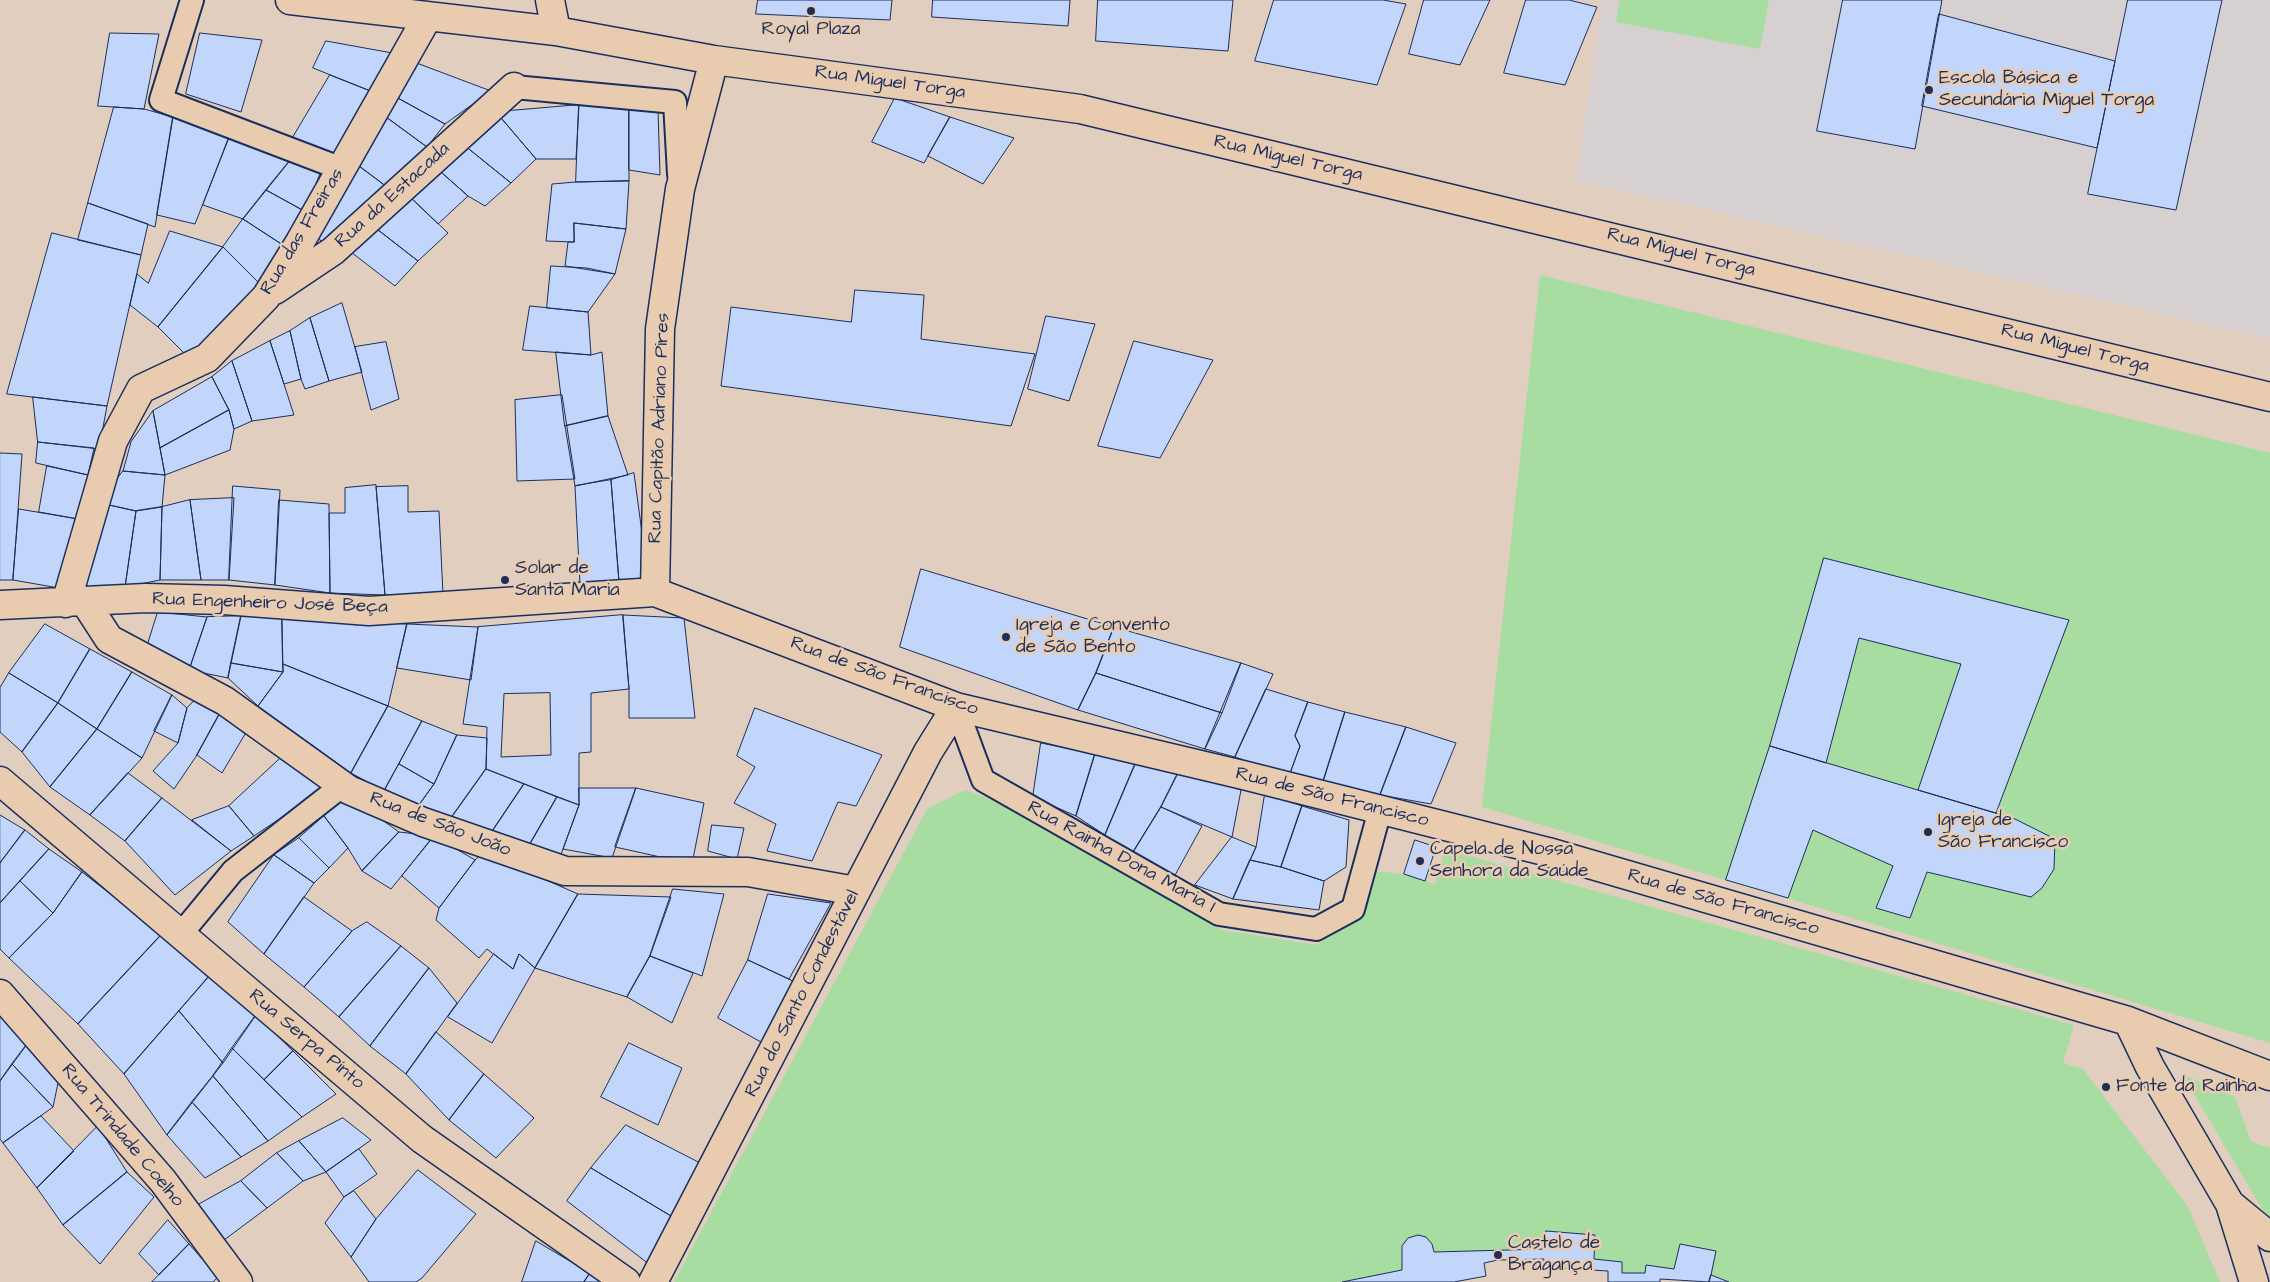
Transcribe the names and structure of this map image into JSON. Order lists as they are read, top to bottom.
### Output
{
  "streets": {
    "street": [
      "Rua Miguel Torga",
      "Rua da Estacada",
      "Rua das Freiras",
      "Rua Capitão Adriano Pires",
      "Rua Engenheiro José Beça",
      "Rua de São Francisco",
      "Rua de São João",
      "Rua do Santo Condestável",
      "Rua Serpa Pínto",
      "Rua Trindade Coelho"
    ],
    "lane": ["Rua Rainha Dona Maria I"]
  },
  "crossings": [
    ["Rua Miguel Torga", "Rua das Freiras"],
    ["Rua Miguel Torga", "Rua Capitão Adriano Pires"],
    ["Rua da Estacada", "Rua das Freiras"],
    ["Rua das Freiras", "Rua Engenheiro José Beça"],
    ["Rua das Freiras", "Rua de São João"],
    ["Rua Capitão Adriano Pires", "Rua Engenheiro José Beça"],
    ["Rua Capitão Adriano Pires", "Rua de São Francisco"],
    ["Rua Engenheiro José Beça", "Rua de São Francisco"],
    ["Rua Engenheiro José Beça", "Rua de São João"],
    ["Rua de São Francisco", "Rua Rainha Dona Maria I"],
    ["Rua de São Francisco", "Rua do Santo Condestável"],
    ["Rua de São João", "Rua do Santo Condestável"],
    ["Rua Rainha Dona Maria I", "Rua do Santo Condestável"]
  ],
  "places": [
    "Royal Plaza",
    "Escola Básica e Secundária Miguel Torga",
    "Solar de Santa Maria",
    "Igreja e Convento de São Bento",
    "Igreja de São Francisco",
    "Capela de Nossa Senhora da Saúde",
    "Fonte da Rainha",
    "Castelo de Bragança"
  ]
}
